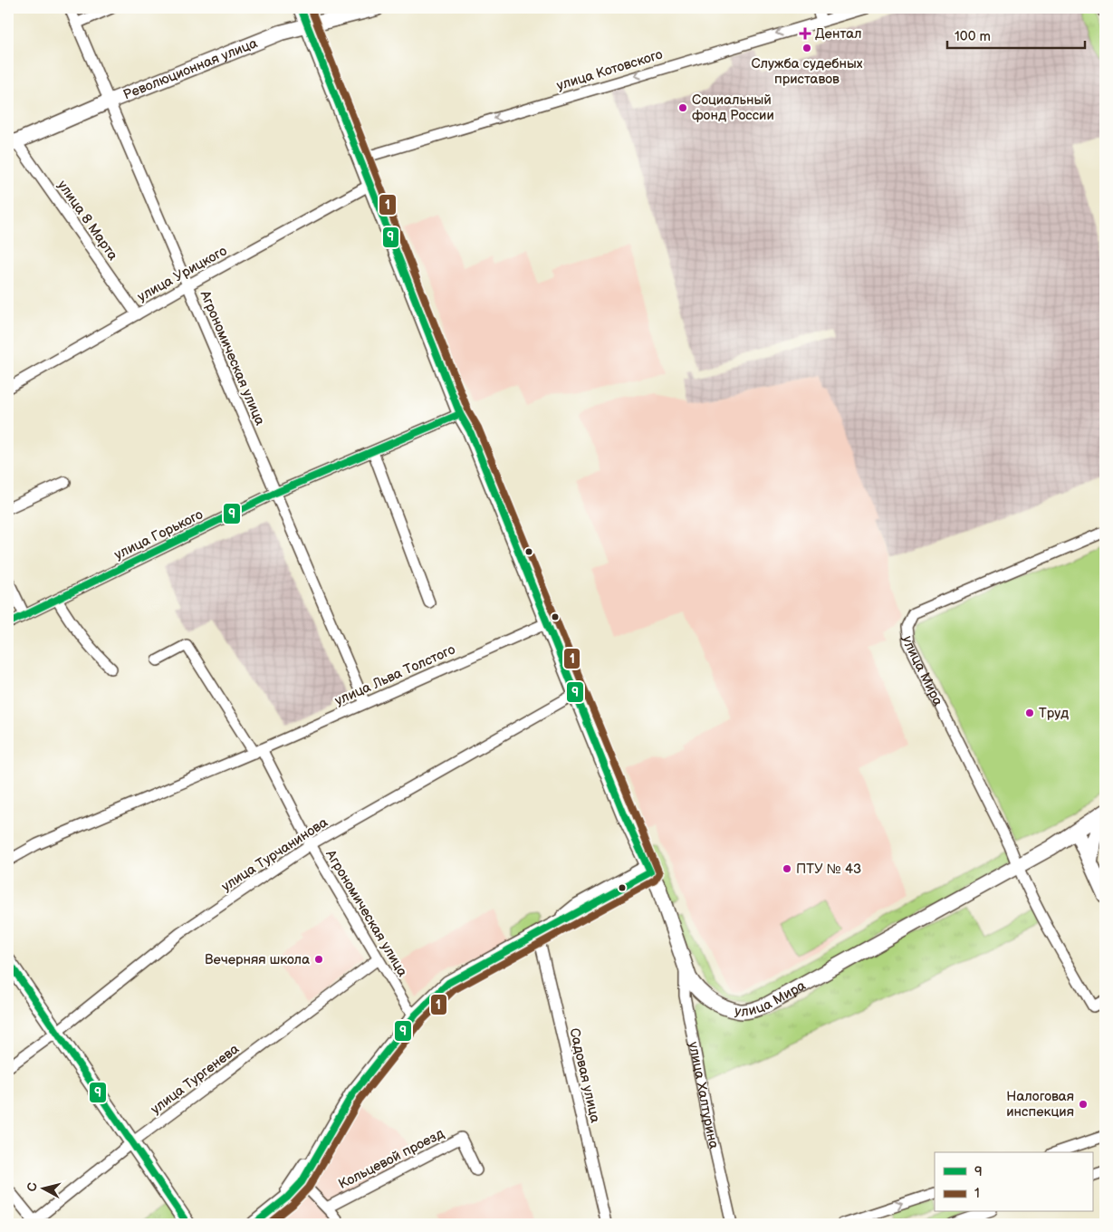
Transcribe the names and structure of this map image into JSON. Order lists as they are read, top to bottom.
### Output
{
  "streets": {
    "street": [
      "Революционная улица",
      "улица Котовского",
      "улица 8 Марта",
      "улица Урицкого",
      "Агрономическая улица",
      "улица Горького",
      "улица Мира",
      "улица Льва Толстого",
      "улица Турчанинова",
      "Садовая улица",
      "улица Тургенева",
      "улица Халтурина",
      "Кольцевой проезд"
    ]
  },
  "crossings": [
    ["Революционная улица", "улица 8 Марта"],
    ["Революционная улица", "Агрономическая улица"],
    ["Революционная улица", "улица Халтурина"],
    ["улица Котовского", "улица Халтурина"],
    ["улица 8 Марта", "улица Урицкого"],
    ["улица Урицкого", "Агрономическая улица"],
    ["улица Урицкого", "улица Халтурина"],
    ["Агрономическая улица", "улица Горького"],
    ["Агрономическая улица", "улица Льва Толстого"],
    ["Агрономическая улица", "улица Турчанинова"],
    ["Агрономическая улица", "улица Тургенева"],
    ["улица Горького", "улица Халтурина"],
    ["улица Мира", "улица Халтурина"],
    ["улица Льва Толстого", "улица Халтурина"],
    ["улица Турчанинова", "улица Халтурина"]
  ],
  "one_way": ["улица Котовского"],
  "places": {
    "health": ["Дентал"],
    "other": [
      "Служба судебных приставов",
      "Социальный фонд России",
      "Труд",
      "ПТУ № 43",
      "Вечерняя школа",
      "Налоговая инспекция"
    ]
  },
  "lines": ["transit line 9", "transit line 1"],
  "legend": ["9", "1"],
  "scale_bar": "100 m",
  "north": "left"
}
